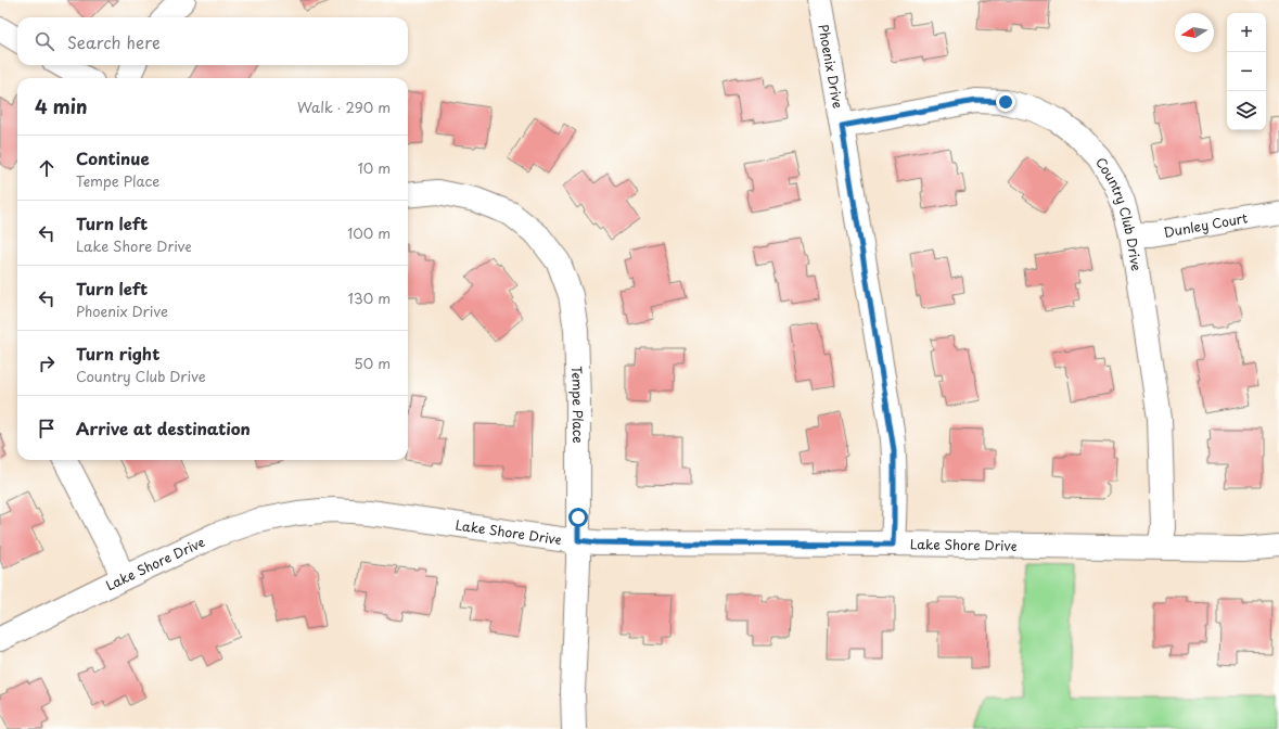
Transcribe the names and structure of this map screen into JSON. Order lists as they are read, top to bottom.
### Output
{
  "streets": {
    "street": [
      "Phoenix Drive",
      "Country Club Drive",
      "Dunley Court",
      "Tempe Place",
      "Lake Shore Drive"
    ]
  },
  "crossings": [
    ["Phoenix Drive", "Country Club Drive"],
    ["Phoenix Drive", "Lake Shore Drive"],
    ["Country Club Drive", "Dunley Court"],
    ["Country Club Drive", "Lake Shore Drive"],
    ["Tempe Place", "Lake Shore Drive"]
  ],
  "north": "left",
  "page": {
    "map_buttons": ["+", "−"],
    "search": "Search here",
    "heading": ["4 min", "Walk · 290 m"],
    "list": [
      ["Continue", "Tempe Place", "10 m"],
      ["Turn left", "Lake Shore Drive", "100 m"],
      ["Turn left", "Phoenix Drive", "130 m"],
      ["Turn right", "Country Club Drive", "50 m"],
      "Arrive at destination"
    ]
  }
}
